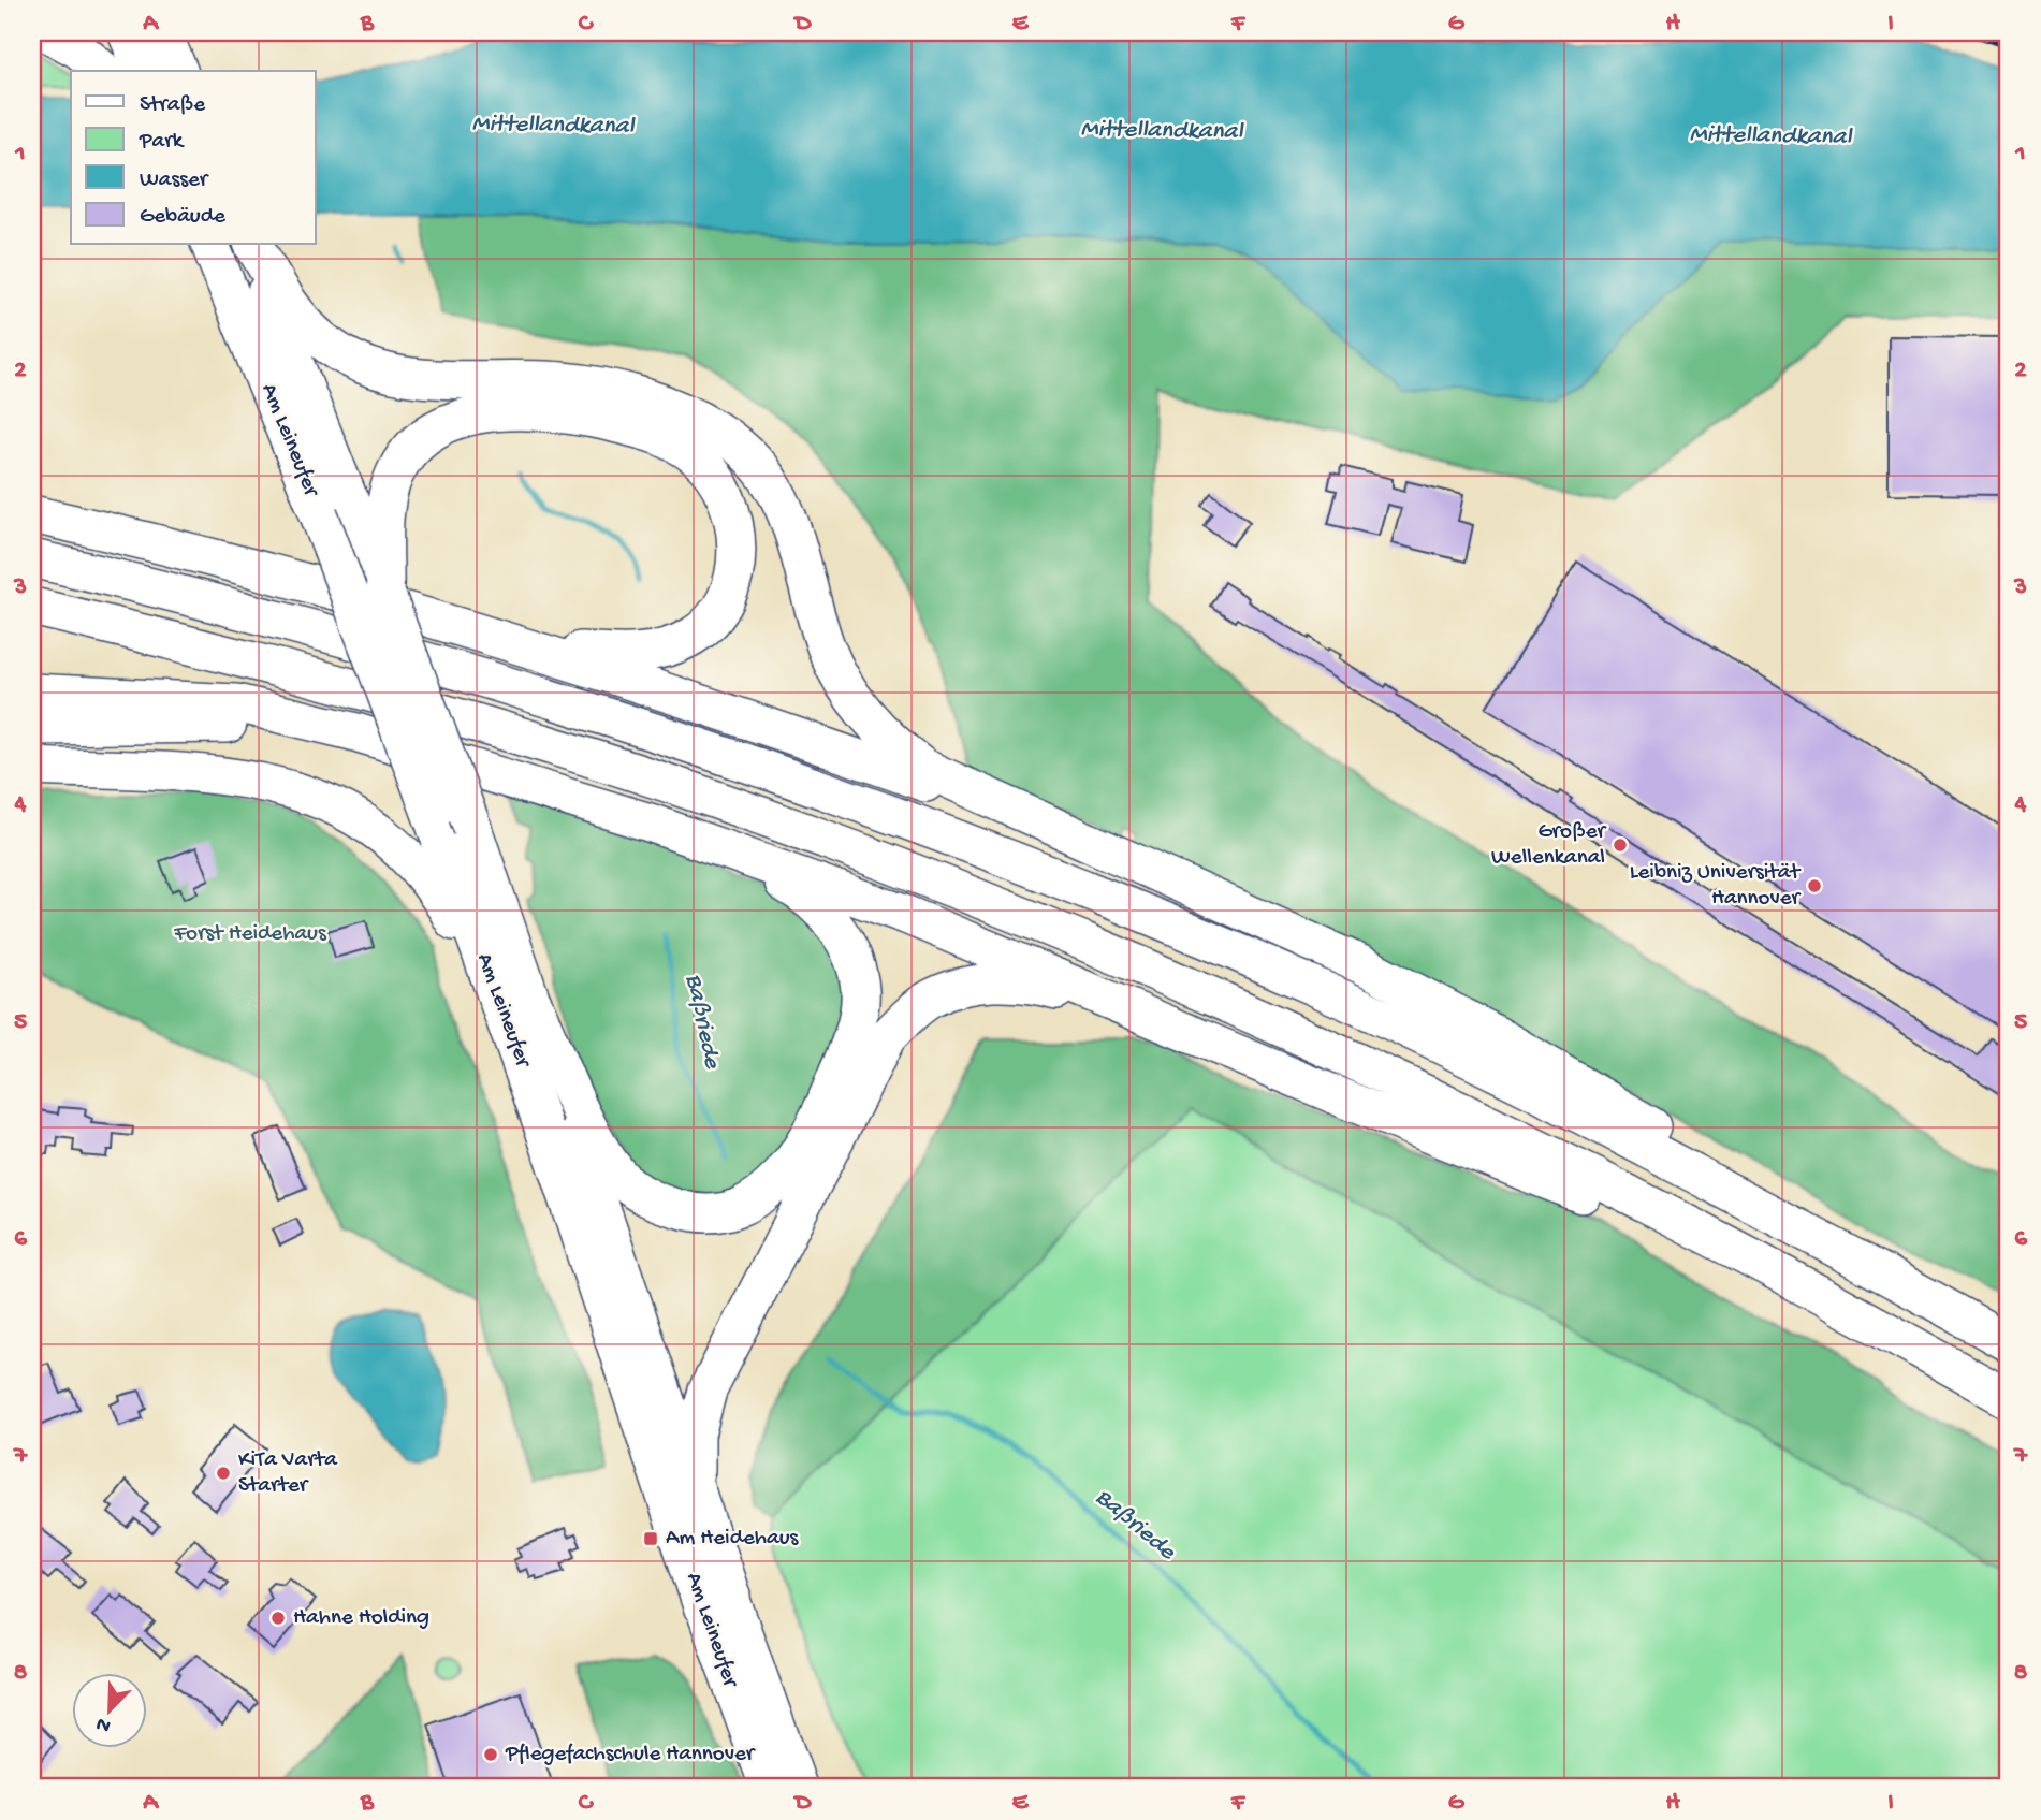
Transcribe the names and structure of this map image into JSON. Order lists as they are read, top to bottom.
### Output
{
  "streets": {
    "highway": ["Am Leineufer"]
  },
  "water": ["Mittellandkanal", "Baßriede"],
  "parks": ["Forst Heidehaus"],
  "places": {
    "other": [
      "Großer Wellenkanal",
      "Leibniz Universität Hannover",
      "KiTa Varta Starter",
      "Hahne Holding",
      "Pflegefachschule Hannover"
    ],
    "transit": ["Am Heidehaus"]
  },
  "legend": [
    "Straße",
    "Park",
    "Wasser",
    "Gebäude"
  ],
  "north": "bottom left",
  "grid": {
    "columns": [
      "A",
      "B",
      "C",
      "D",
      "E",
      "F",
      "G",
      "H",
      "I"
    ],
    "rows": [
      "1",
      "2",
      "3",
      "4",
      "5",
      "6",
      "7",
      "8"
    ]
  }
}
